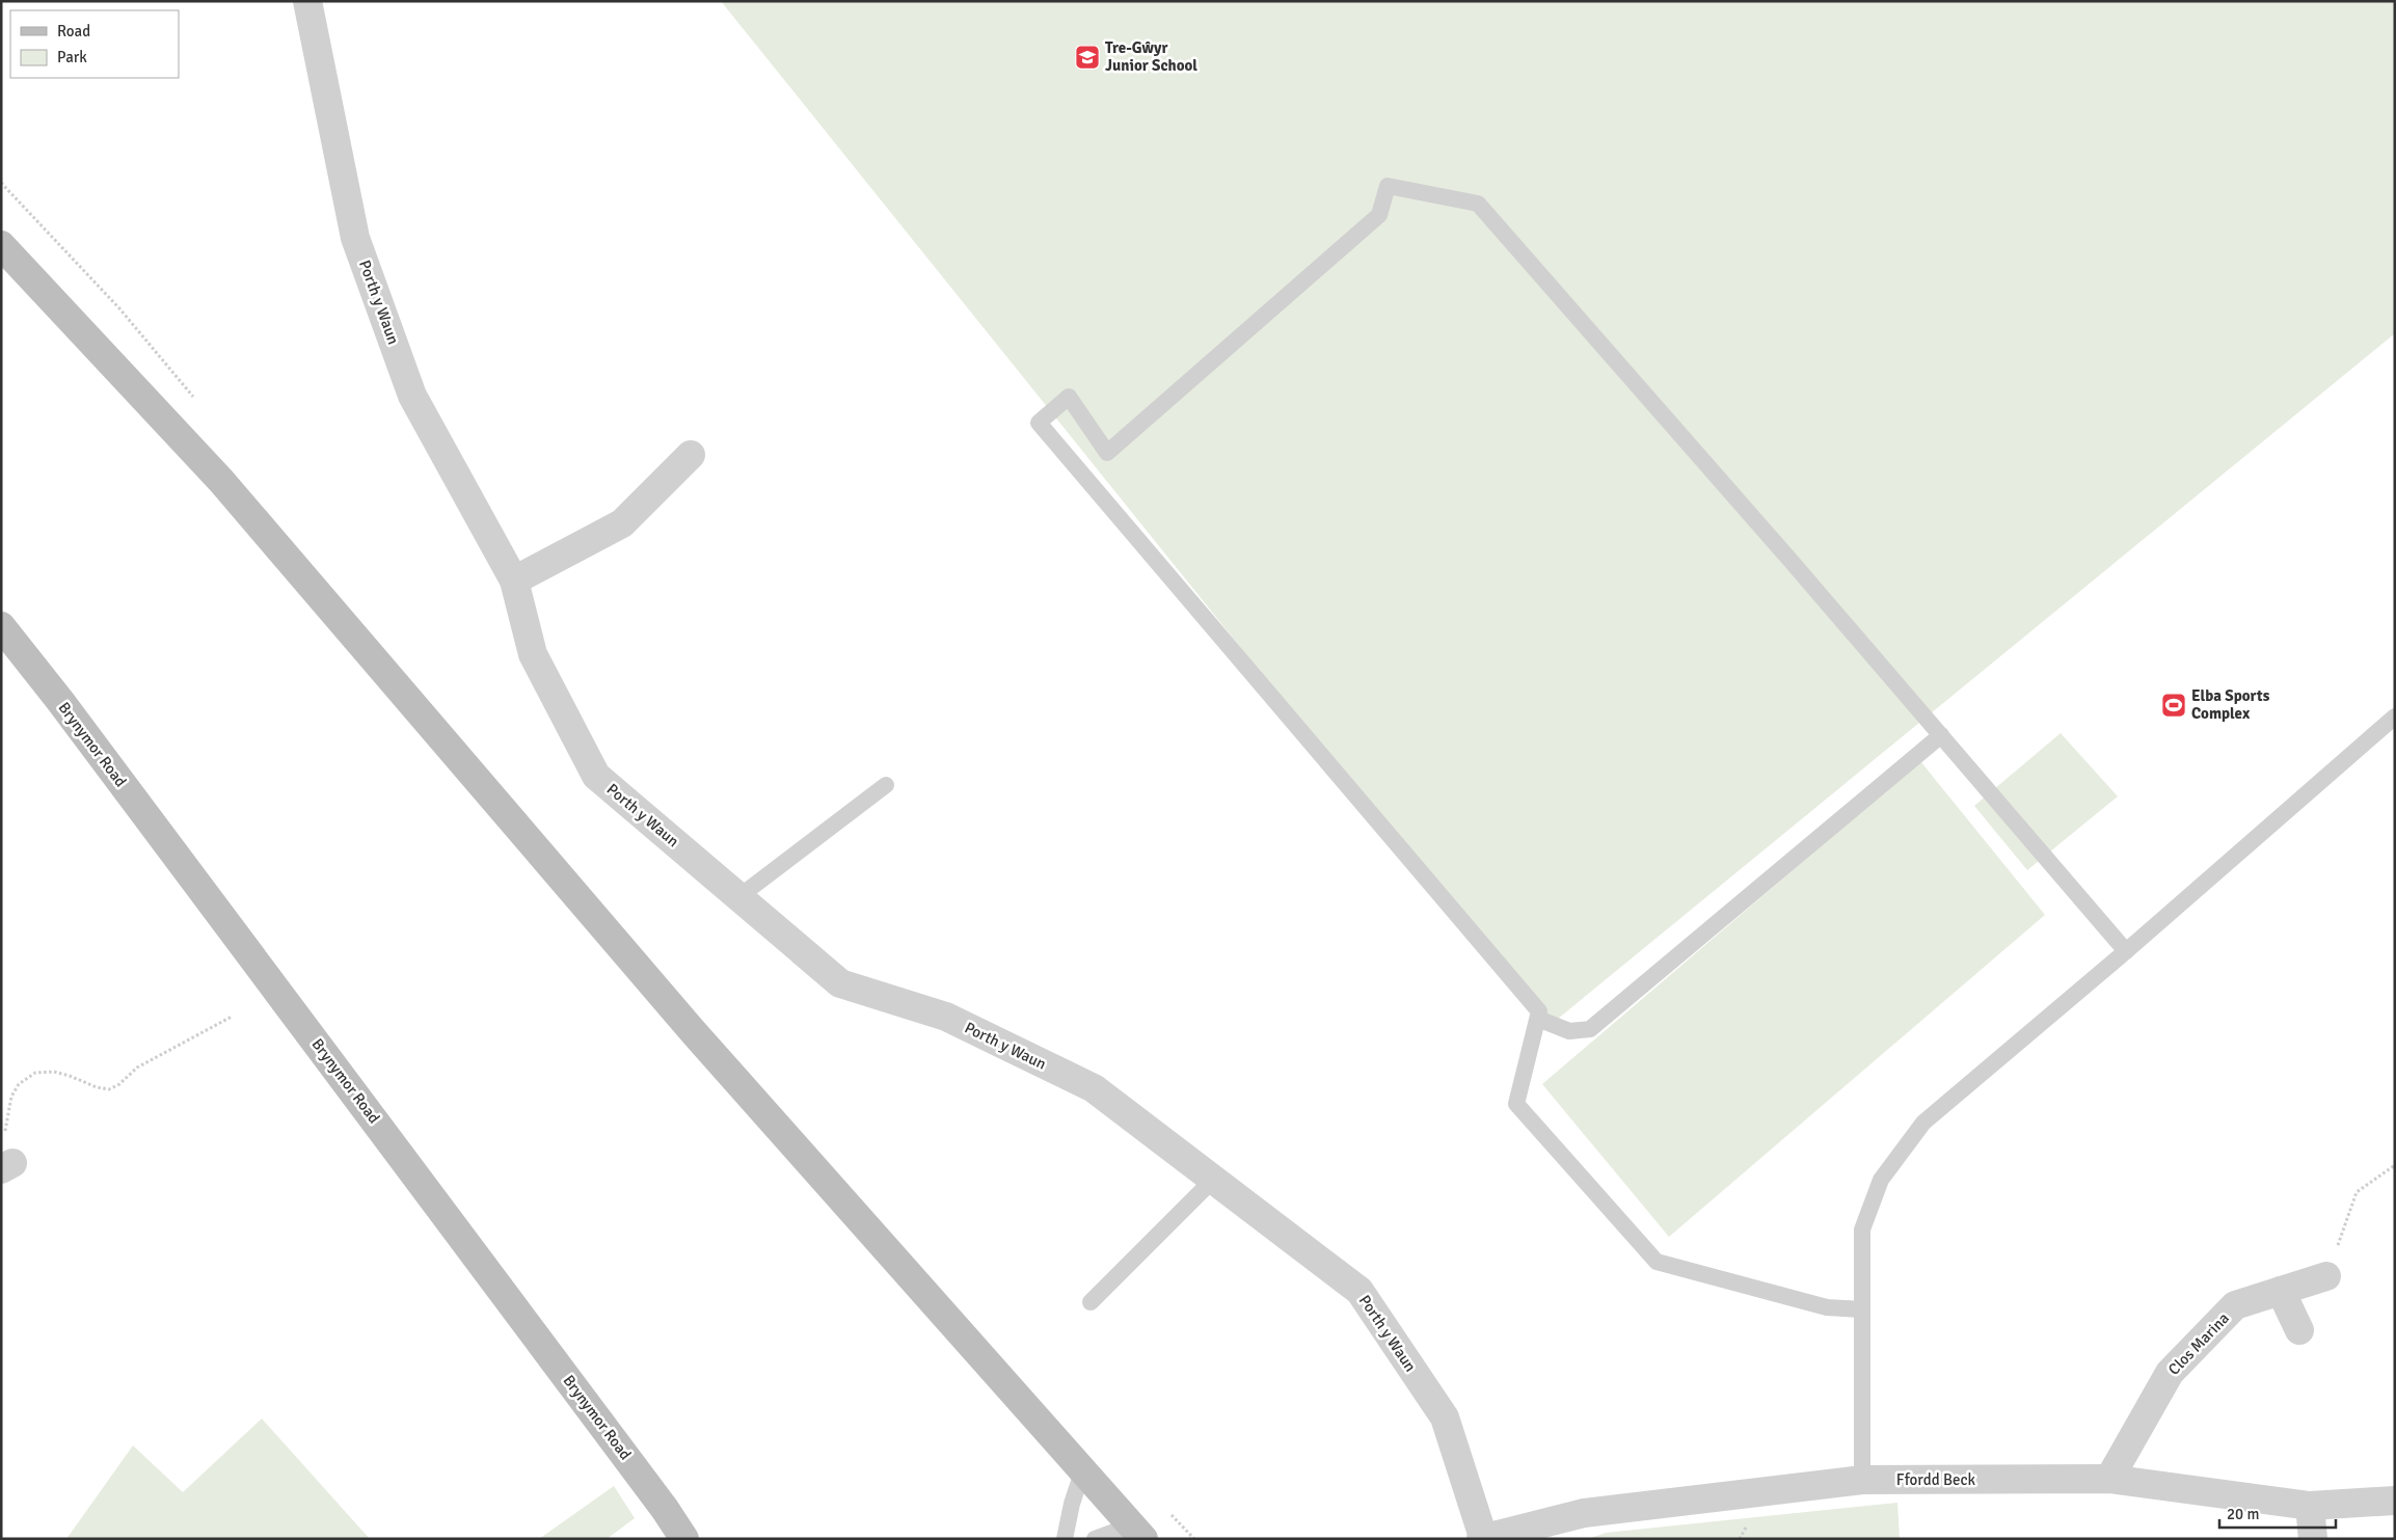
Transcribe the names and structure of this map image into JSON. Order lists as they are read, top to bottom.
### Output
{
  "streets": {
    "main road": ["Brynymor Road"],
    "street": ["Porth y Waun", "Clos Marina", "Ffordd Beck"]
  },
  "crossings": [
    ["Porth y Waun", "Ffordd Beck"],
    ["Clos Marina", "Ffordd Beck"]
  ],
  "places": {
    "school or university": ["Tre-Gŵyr Junior School"],
    "sports": ["Elba Sports Complex"]
  },
  "legend": ["Road", "Park"],
  "scale_bar": "20 m"
}
